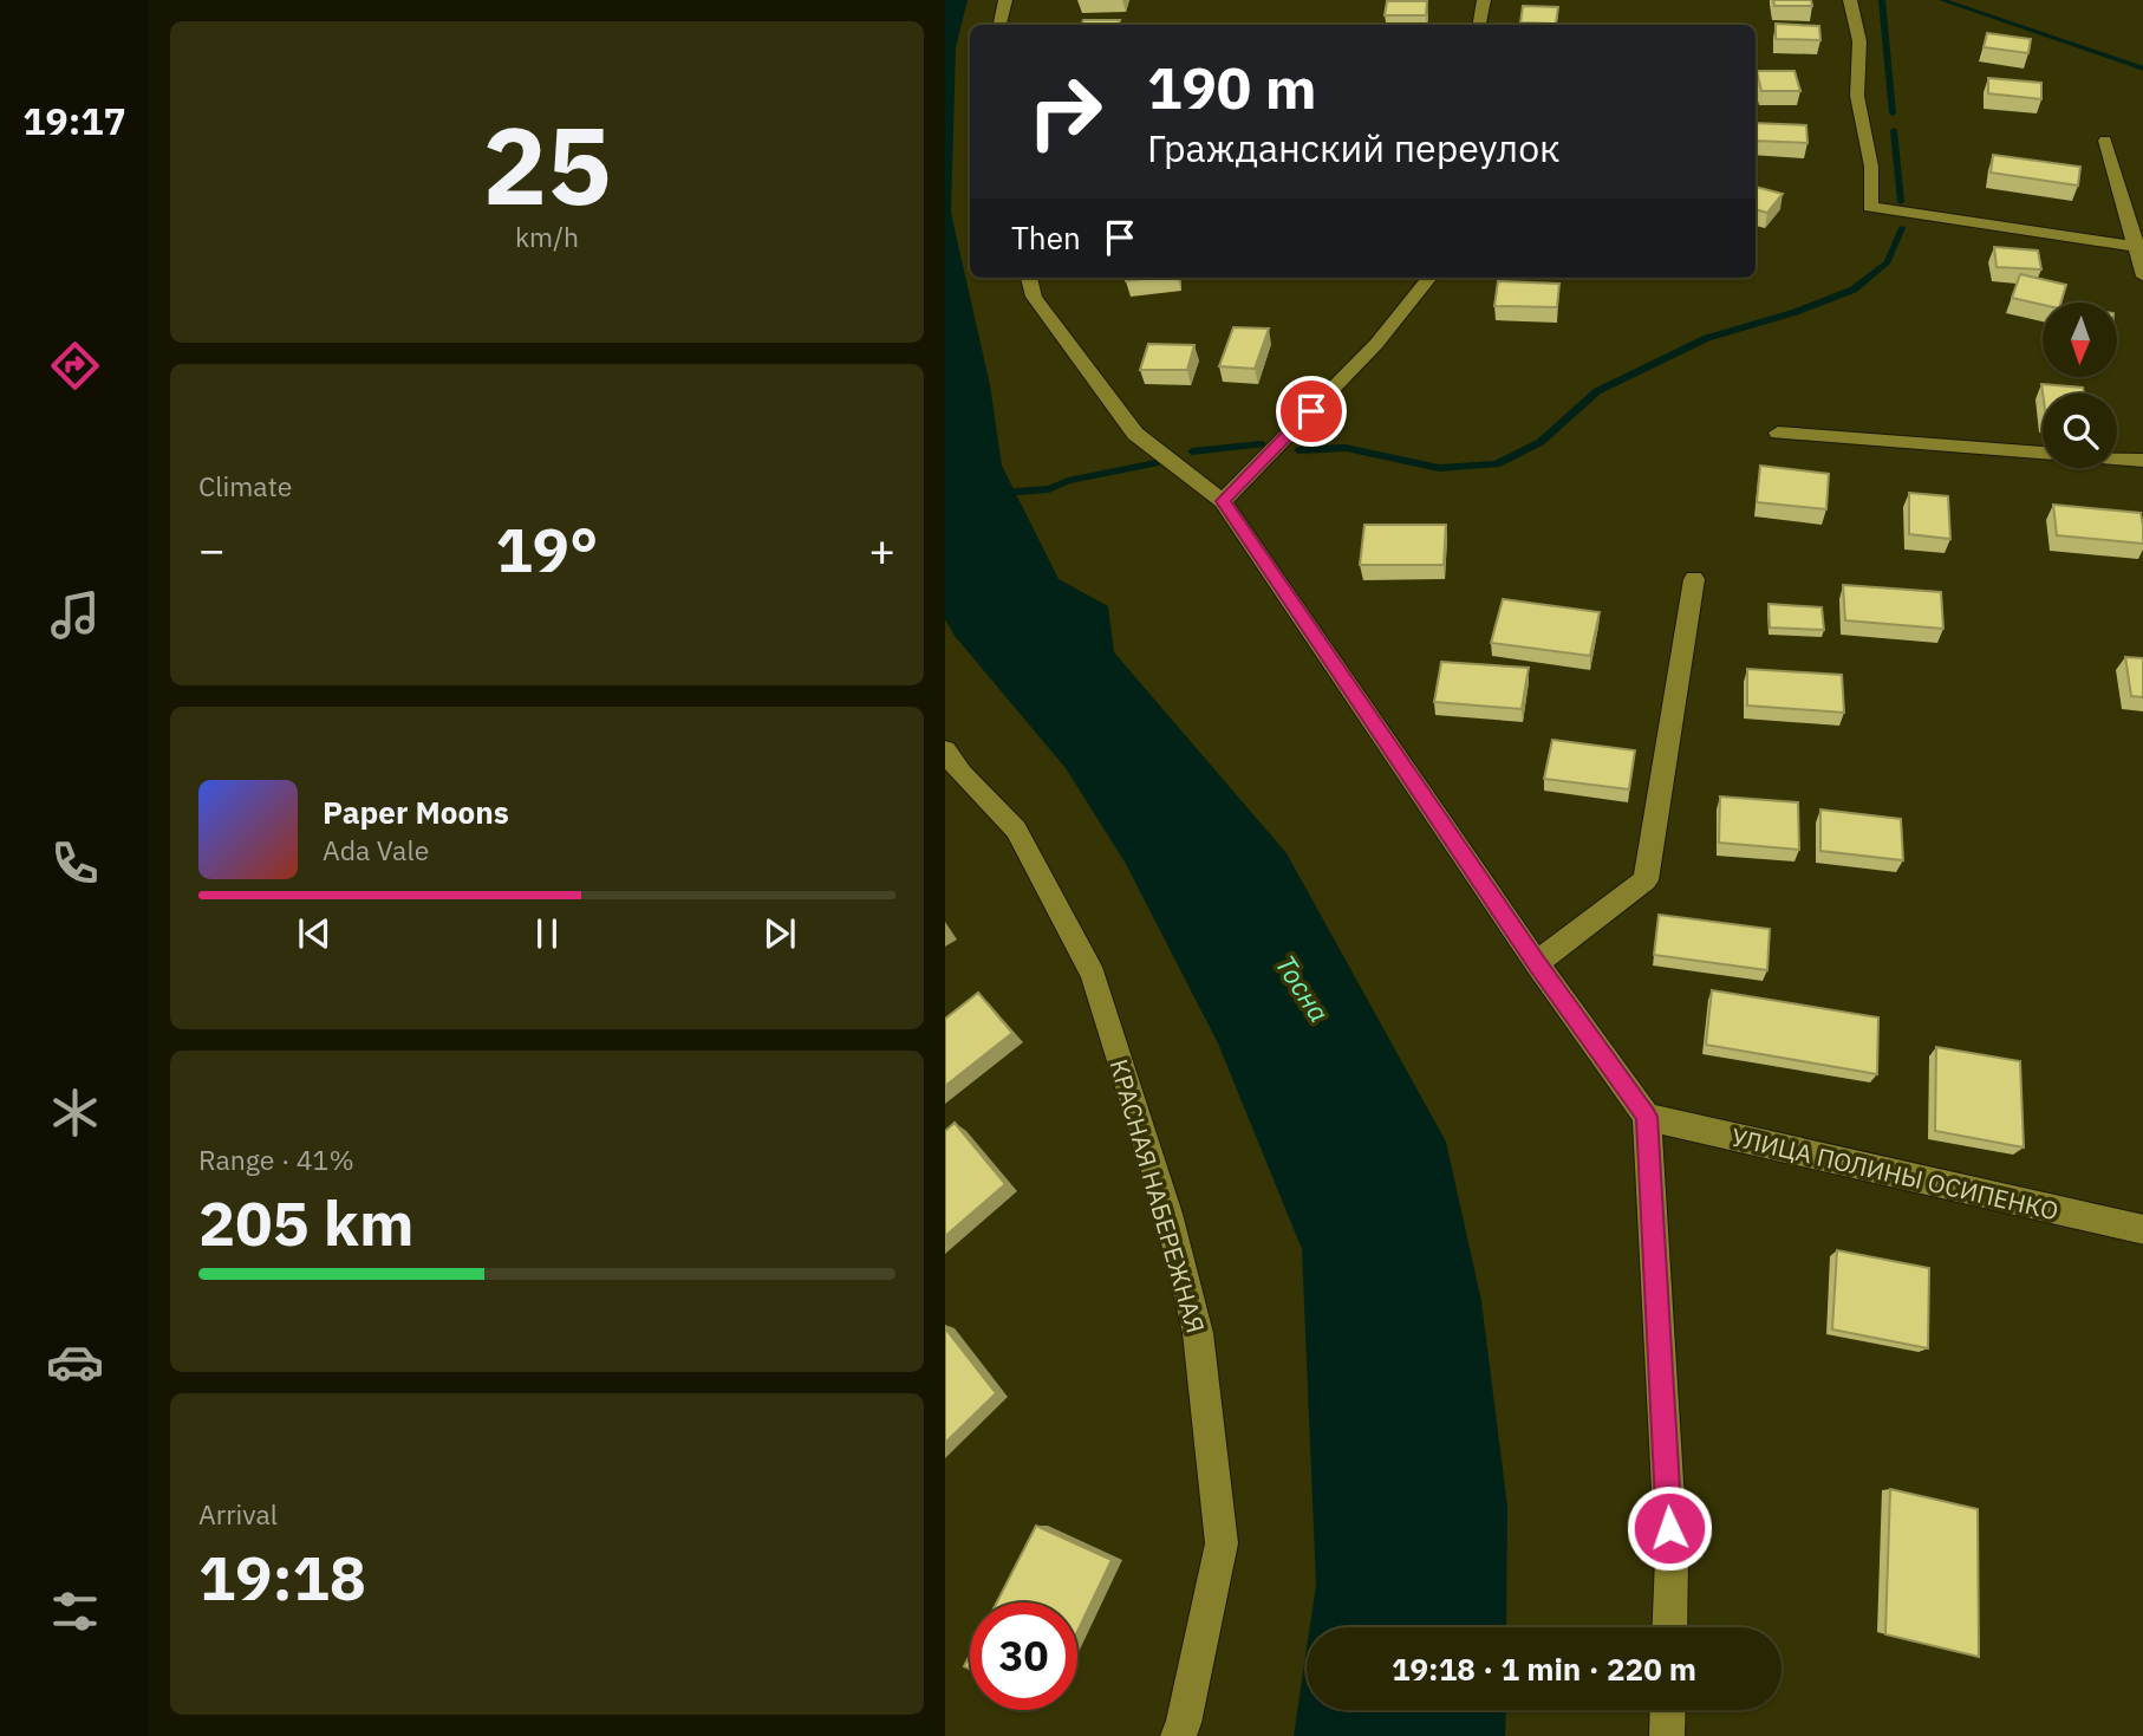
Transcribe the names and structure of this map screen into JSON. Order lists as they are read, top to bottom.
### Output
{
  "streets": {
    "street": ["УЛИЦА ПОЛИНЫ ОСИПЕНКО", "КРАСНАЯ НАБЕРЕЖНАЯ"]
  },
  "water": ["Тосна"],
  "north": "bottom",
  "page": {
    "tabs": "19:17",
    "tile": [
      ["25", "km/h"],
      "Climate",
      ["Range · 41%", "205 km"],
      ["Arrival", "19:18"]
    ],
    "turn": ["190 m", "Гражданский переулок"],
    "then": "Then",
    "heat": ["−", "19°", "+"],
    "song": ["Paper Moons", "Ada Vale"],
    "limit": "30",
    "trip": "19:18 · 1 min · 220 m"
  }
}
